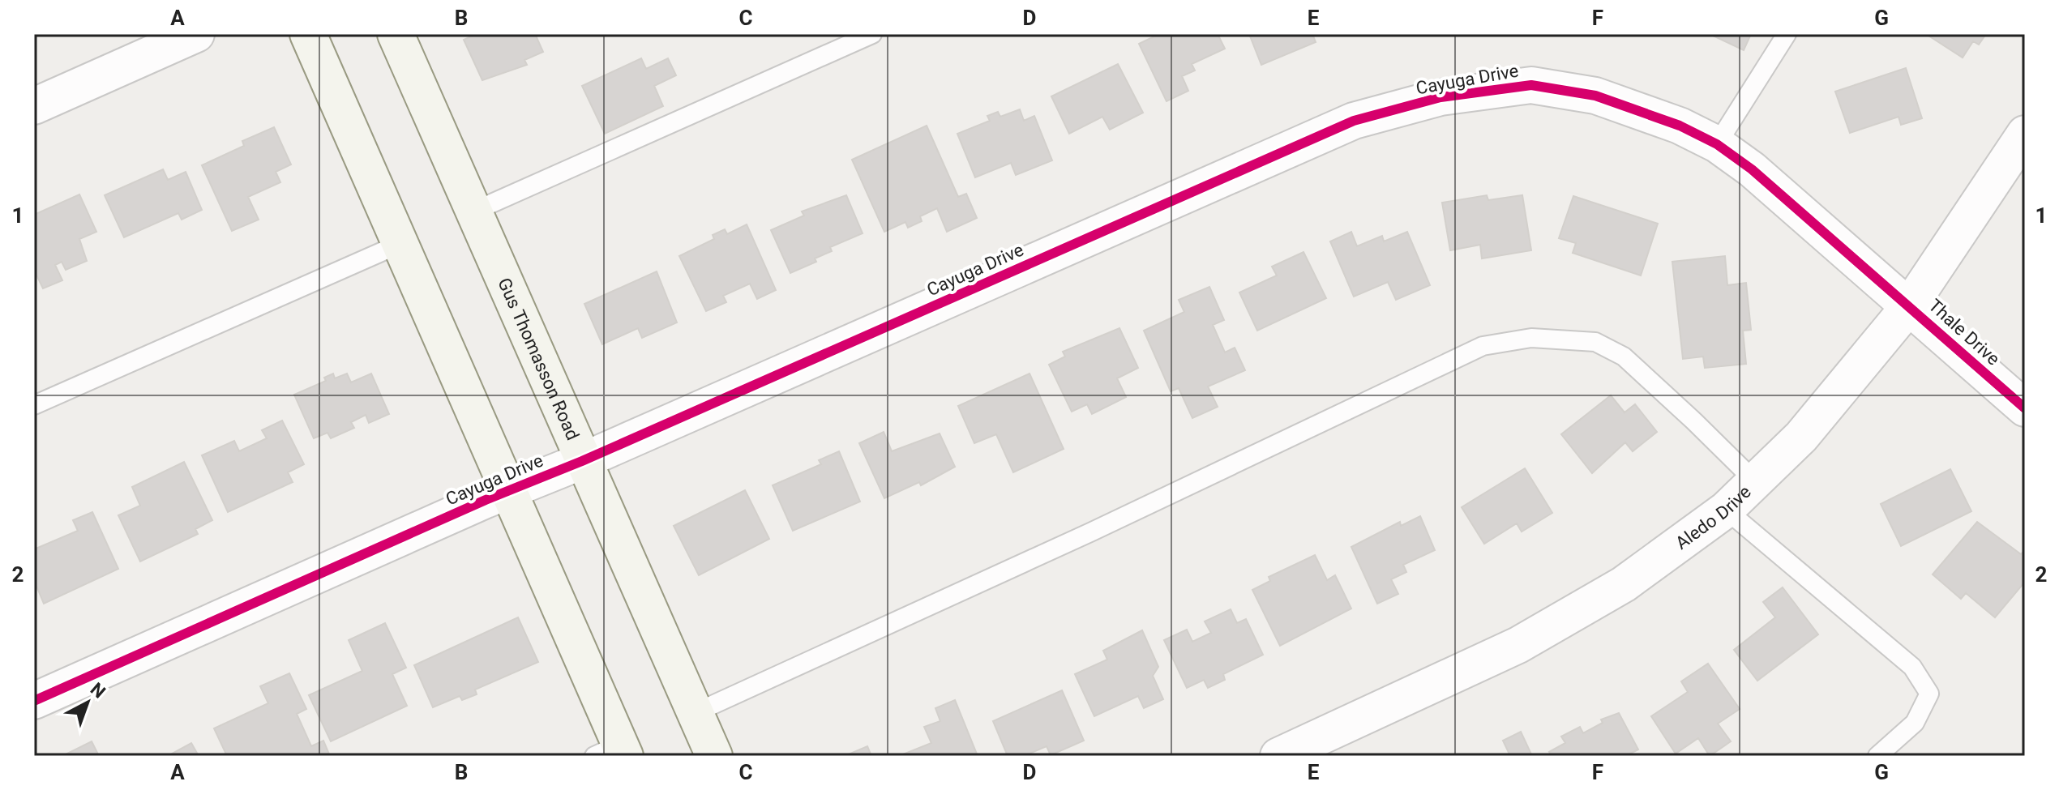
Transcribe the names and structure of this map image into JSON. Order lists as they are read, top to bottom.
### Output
{
  "streets": {
    "main road": ["Gus Thomasson Road"],
    "street": ["Cayuga Drive", "Thale Drive", "Aledo Drive"]
  },
  "crossings": [
    ["Cayuga Drive", "Thale Drive"],
    ["Cayuga Drive", "Gus Thomasson Road"],
    ["Cayuga Drive", "Aledo Drive"],
    ["Thale Drive", "Aledo Drive"]
  ],
  "north": "top right",
  "grid": {
    "columns": [
      "A",
      "B",
      "C",
      "D",
      "E",
      "F",
      "G"
    ],
    "rows": ["1", "2"]
  }
}
